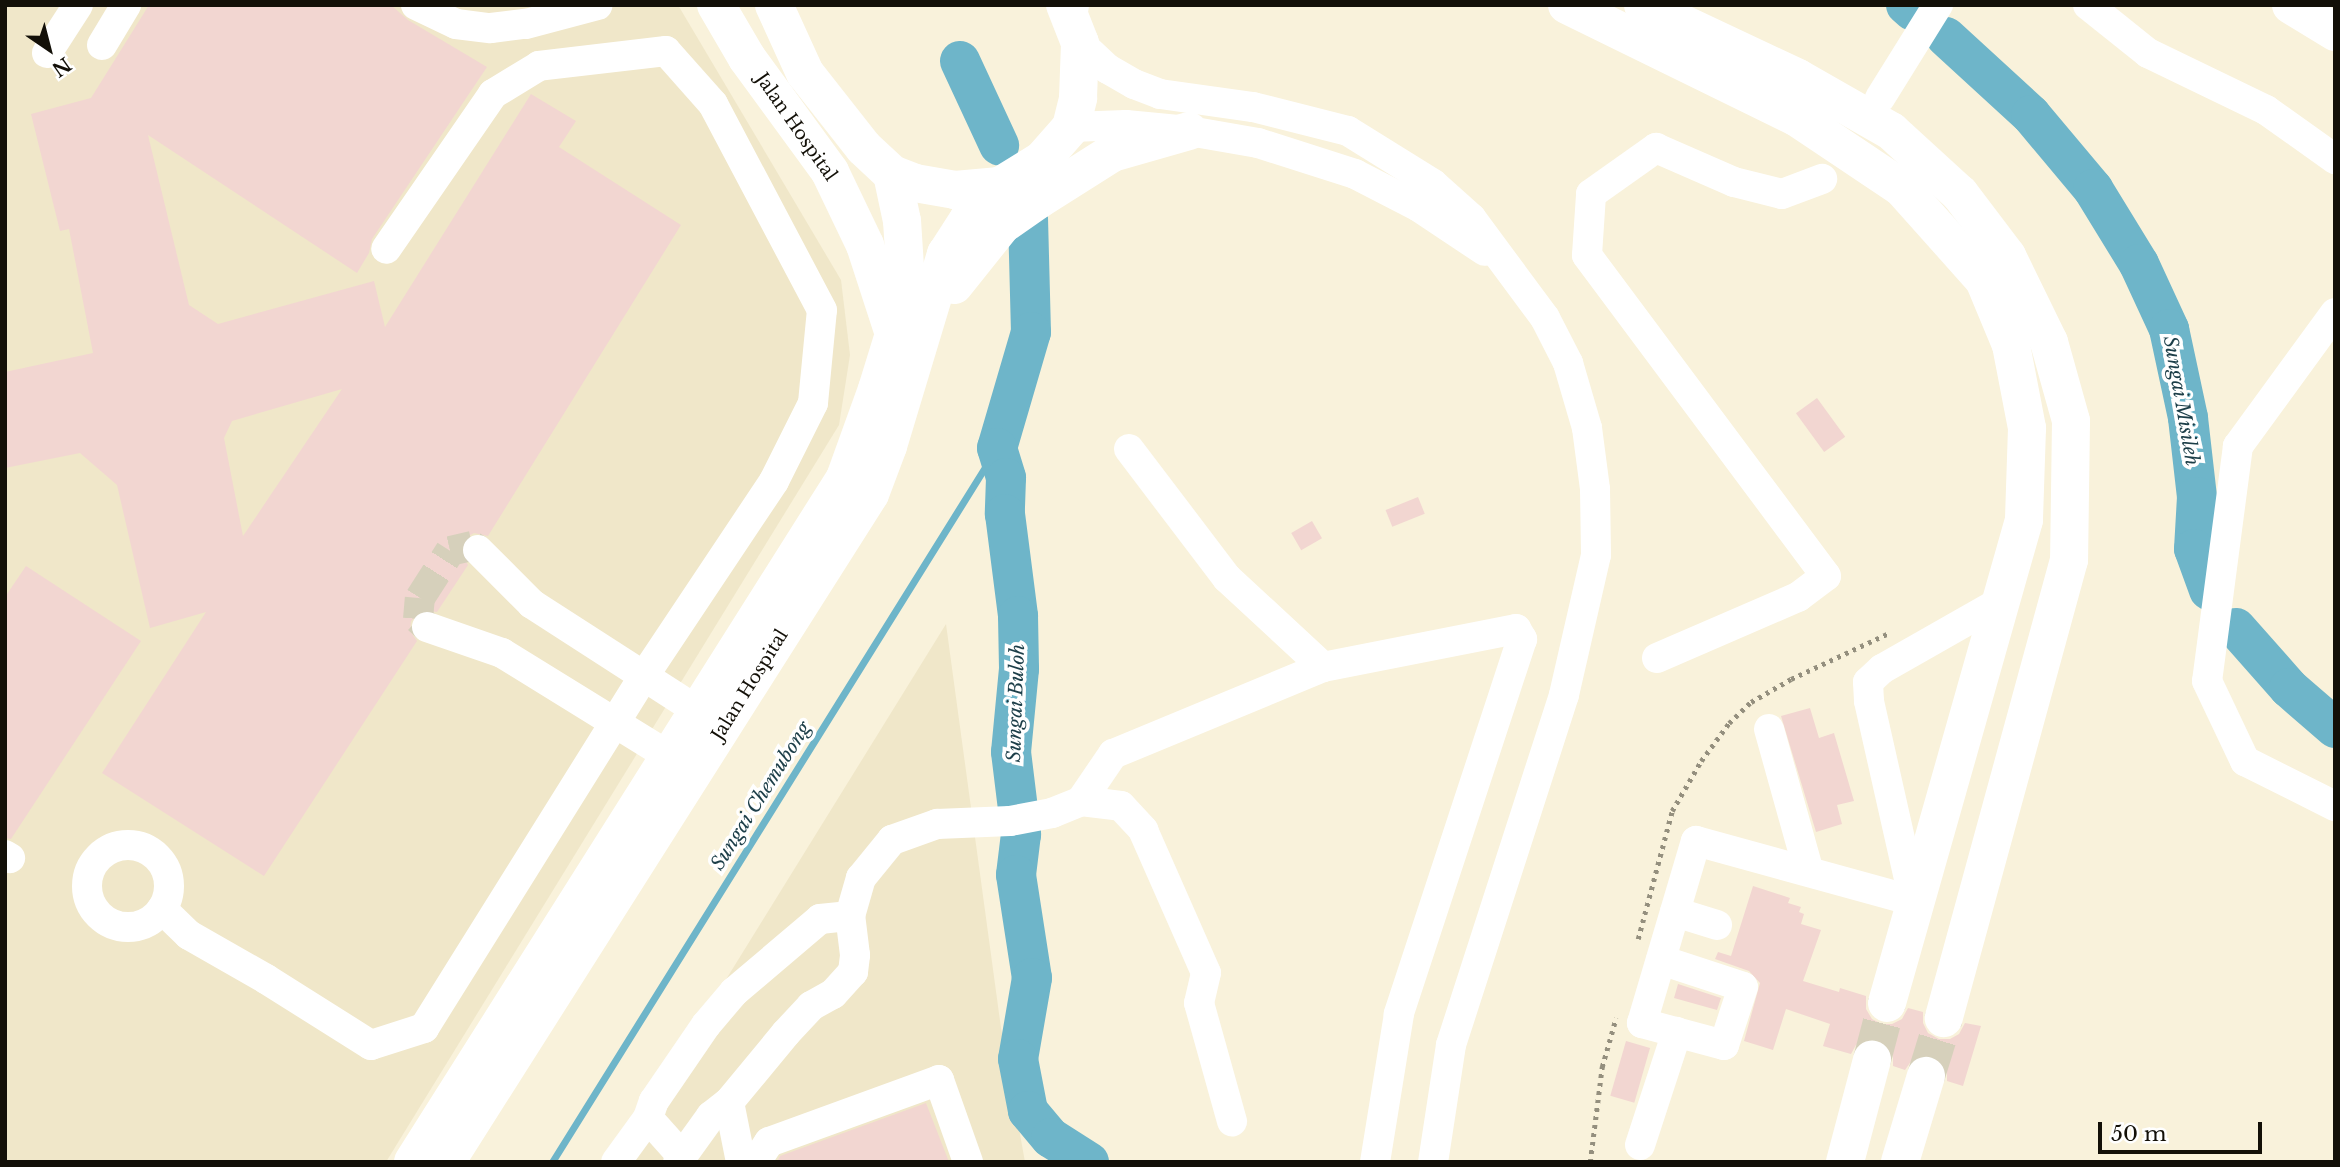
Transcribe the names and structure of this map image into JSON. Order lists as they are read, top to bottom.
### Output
{
  "streets": {
    "main road": ["Jalan Hospital"]
  },
  "water": ["Sungai Misileh", "Sungai Buloh", "Sungai Chemubong"],
  "scale_bar": "50 m",
  "north": "bottom right"
}
